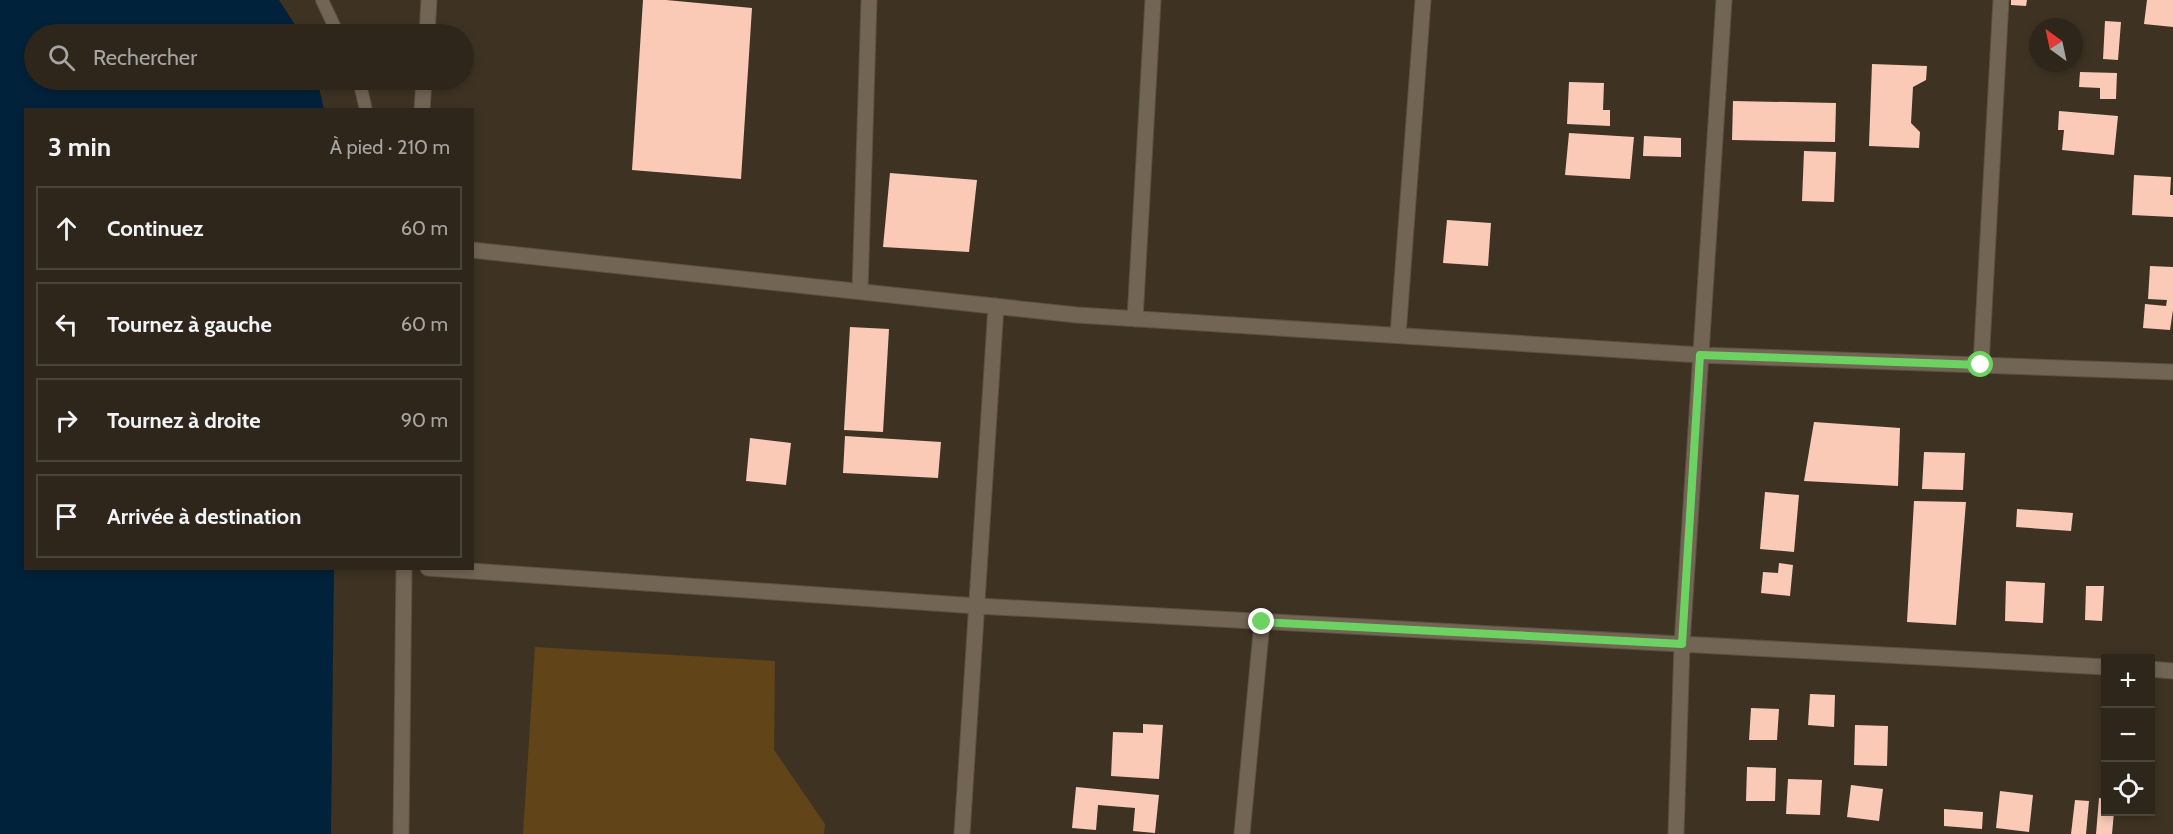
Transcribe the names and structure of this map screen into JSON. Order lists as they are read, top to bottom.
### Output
{
  "north": "top left",
  "page": {
    "search": "Rechercher",
    "heading": ["3 min", "À pied · 210 m"],
    "list": [
      ["Continuez", "60 m"],
      ["Tournez à gauche", "60 m"],
      ["Tournez à droite", "90 m"],
      "Arrivée à destination"
    ],
    "map_buttons": ["+", "−"]
  }
}
